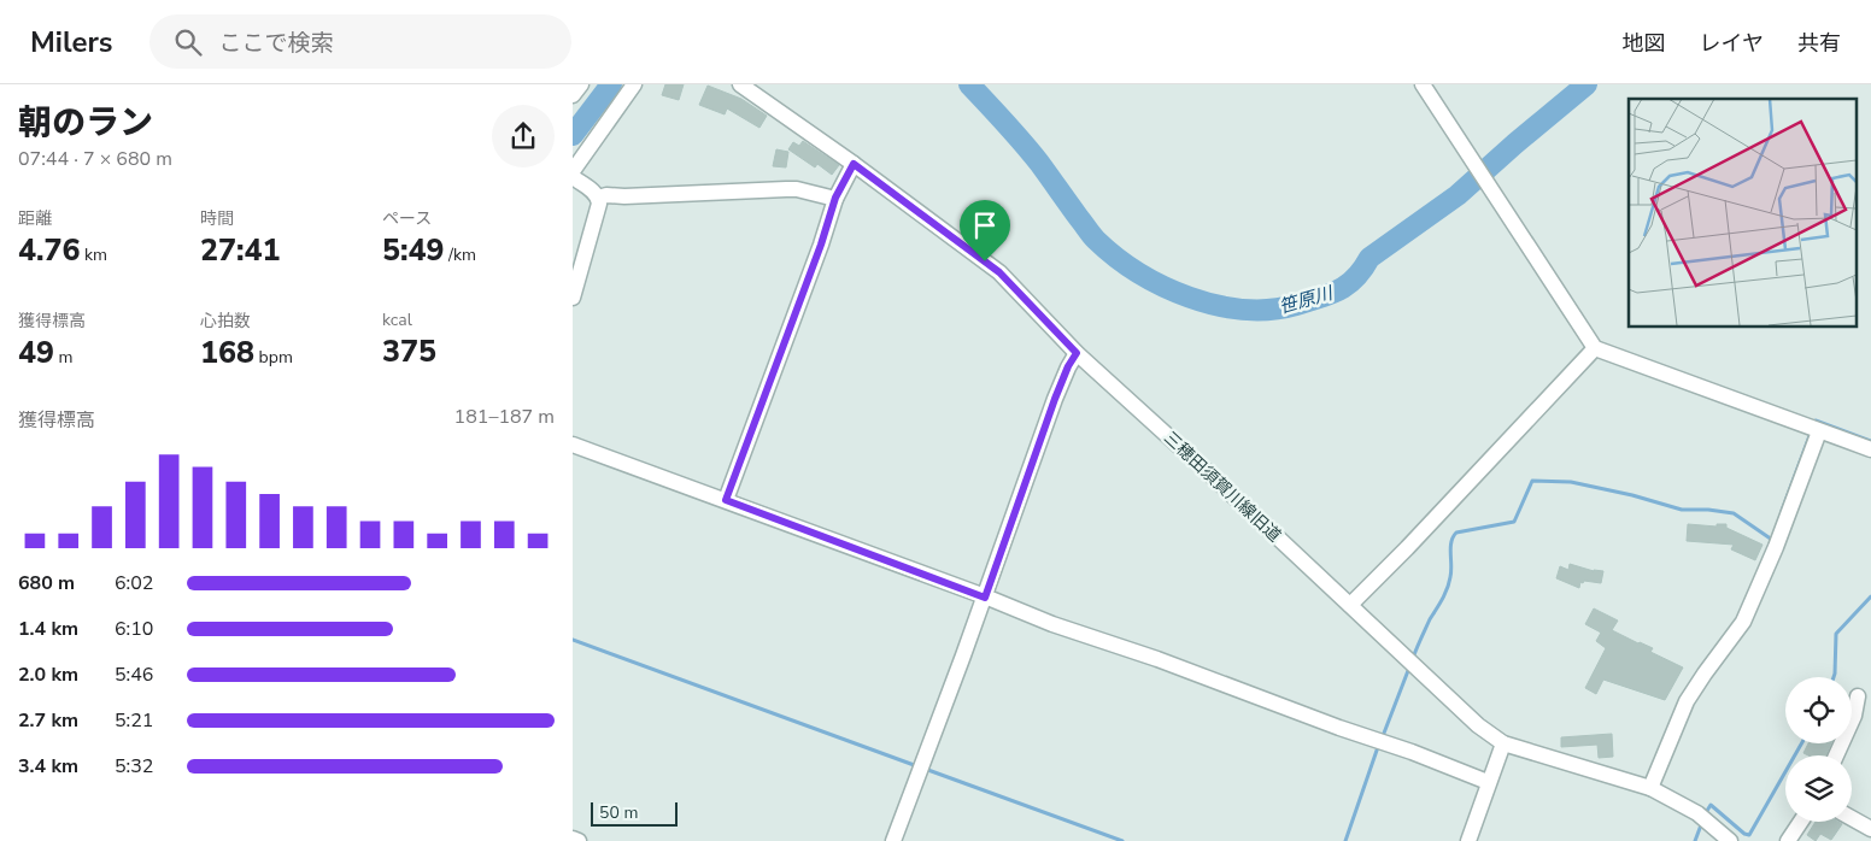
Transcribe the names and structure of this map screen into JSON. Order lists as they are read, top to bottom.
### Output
{
  "streets": {
    "street": ["三穂田須賀川線旧道"]
  },
  "water": ["笹原川"],
  "scale_bar": "50 m",
  "page": {
    "header": "Milers",
    "search": "ここで検索",
    "nav": ["地図", "レイヤ", "共有"],
    "heading": ["朝のラン", "07:44 · 7 × 680 m"],
    "stats": [
      ["距離", "4.76 km"],
      ["時間", "27:41"],
      ["ペース", "5:49 /km"],
      ["獲得標高", "49 m"],
      ["心拍数", "168 bpm"],
      ["kcal", "375"]
    ],
    "chart": ["獲得標高", "181–187 m"],
    "list": [
      {
        "name": "680 m",
        "note": "6:02"
      },
      {
        "name": "1.4 km",
        "note": "6:10"
      },
      {
        "name": "2.0 km",
        "note": "5:46"
      },
      {
        "name": "2.7 km",
        "note": "5:21"
      },
      {
        "name": "3.4 km",
        "note": "5:32"
      }
    ],
    "scale": "50 m"
  }
}
